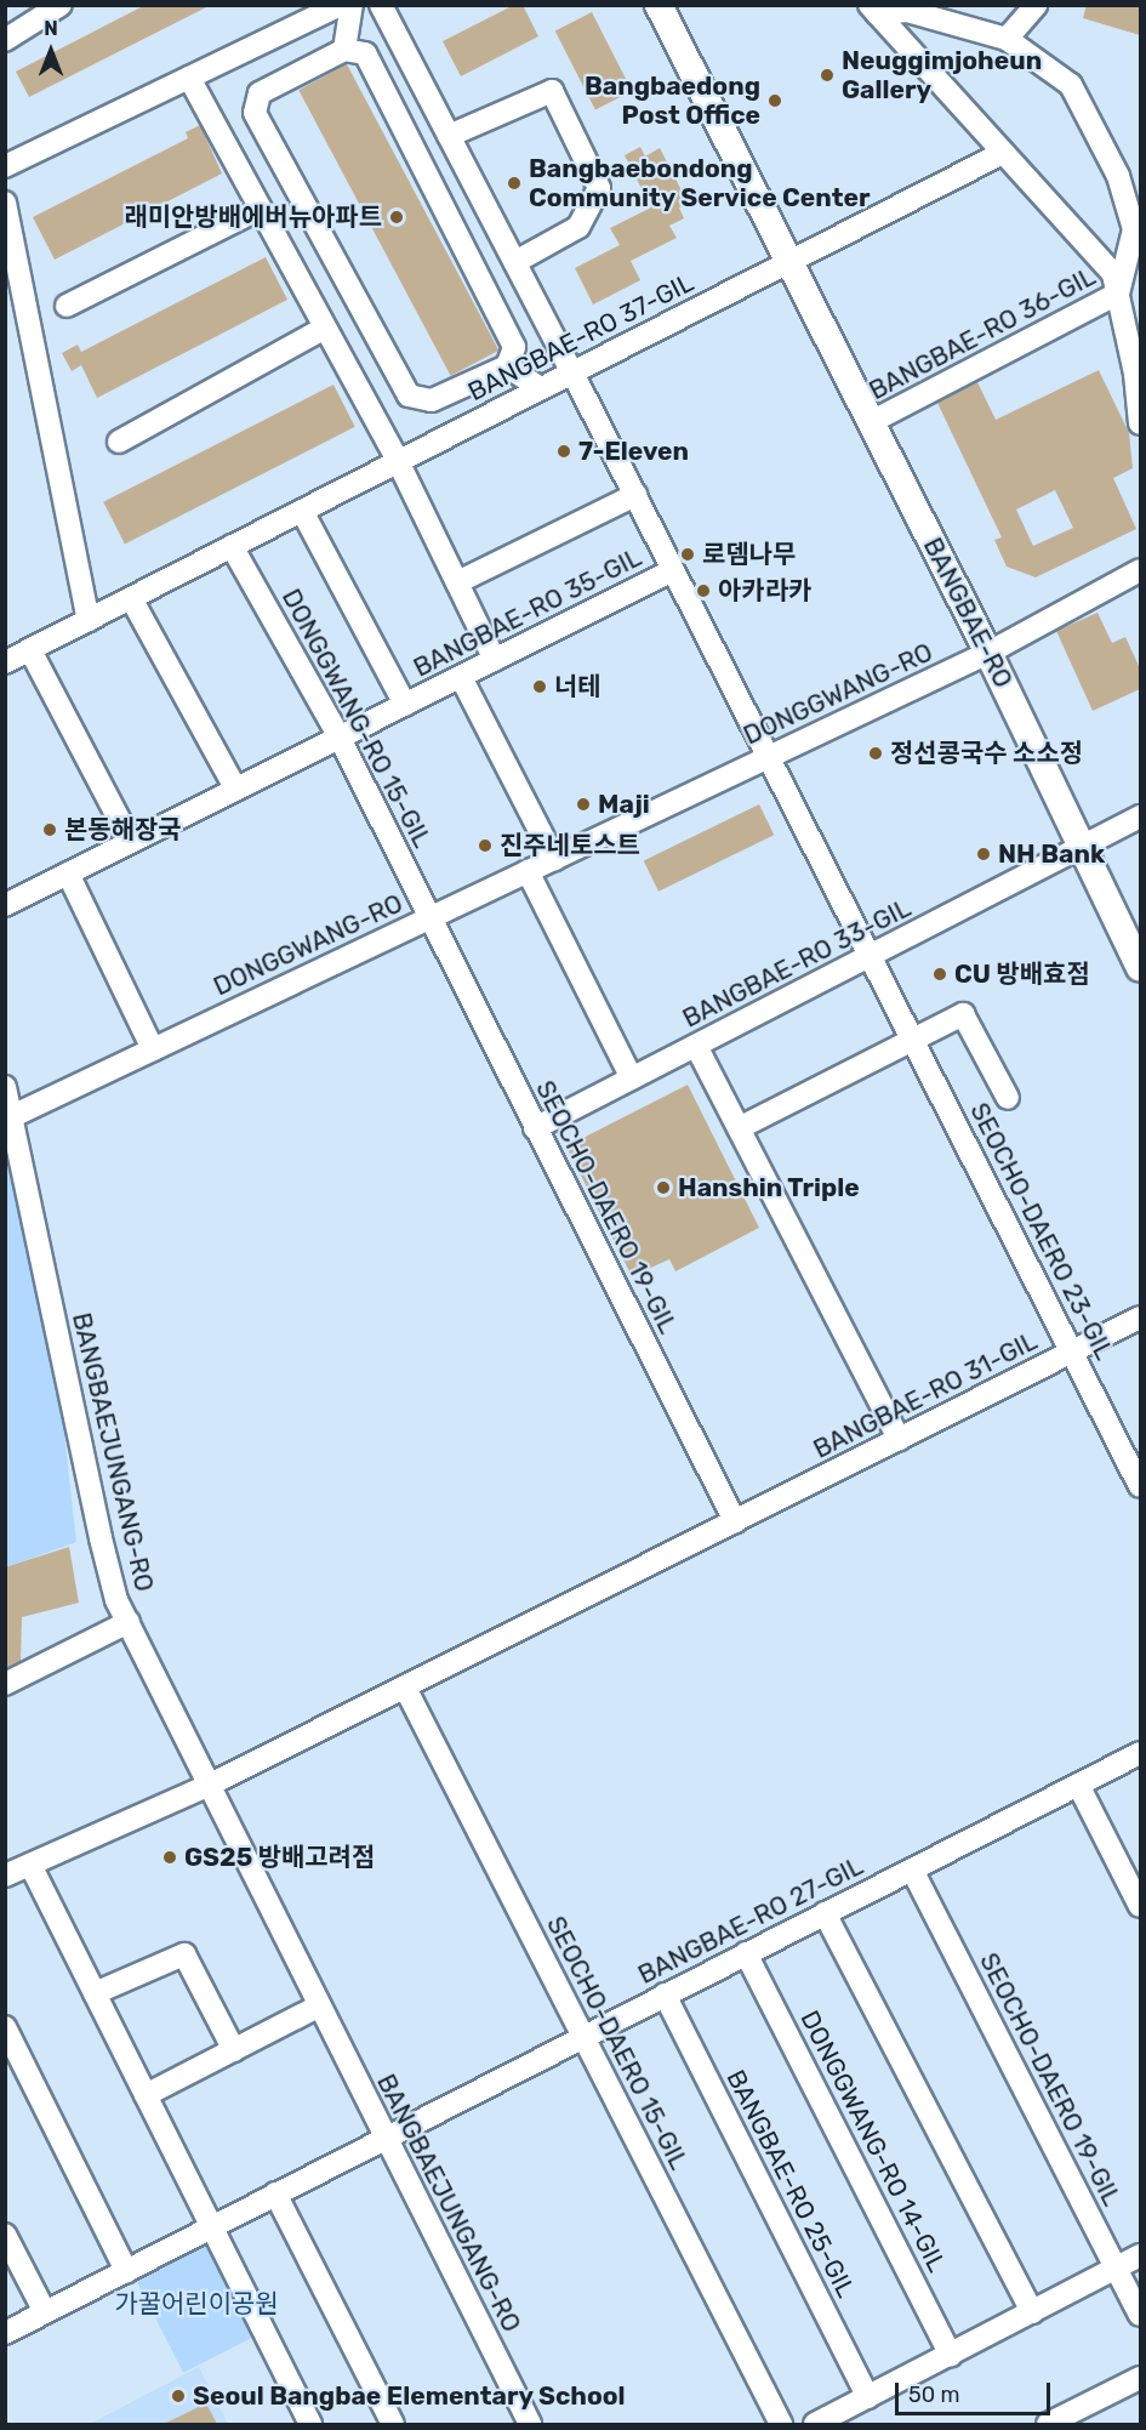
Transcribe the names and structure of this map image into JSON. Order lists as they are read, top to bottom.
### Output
{
  "streets": {
    "main road": ["BANGBAE-RO"],
    "street": [
      "BANGBAE-RO 36-GIL",
      "BANGBAE-RO 37-GIL",
      "BANGBAE-RO 35-GIL",
      "DONGGWANG-RO",
      "DONGGWANG-RO 15-GIL",
      "BANGBAE-RO 33-GIL",
      "SEOCHO-DAERO 19-GIL",
      "SEOCHO-DAERO 23-GIL",
      "BANGBAE-RO 31-GIL",
      "BANGBAEJUNGANG-RO",
      "BANGBAE-RO 27-GIL",
      "SEOCHO-DAERO 15-GIL",
      "DONGGWANG-RO 14-GIL",
      "BANGBAE-RO 25-GIL"
    ]
  },
  "crossings": [
    ["BANGBAE-RO 36-GIL", "BANGBAE-RO"],
    ["BANGBAE-RO 37-GIL", "BANGBAE-RO 35-GIL"],
    ["BANGBAE-RO 37-GIL", "BANGBAE-RO"],
    ["BANGBAE-RO 37-GIL", "DONGGWANG-RO 15-GIL"],
    ["BANGBAE-RO 37-GIL", "SEOCHO-DAERO 23-GIL"],
    ["BANGBAE-RO 35-GIL", "DONGGWANG-RO 15-GIL"],
    ["BANGBAE-RO 35-GIL", "SEOCHO-DAERO 23-GIL"],
    ["BANGBAE-RO", "DONGGWANG-RO"],
    ["BANGBAE-RO", "BANGBAE-RO 33-GIL"],
    ["DONGGWANG-RO", "DONGGWANG-RO 15-GIL"],
    ["DONGGWANG-RO", "SEOCHO-DAERO 19-GIL"],
    ["DONGGWANG-RO", "SEOCHO-DAERO 23-GIL"],
    ["DONGGWANG-RO", "BANGBAEJUNGANG-RO"],
    ["DONGGWANG-RO 15-GIL", "SEOCHO-DAERO 19-GIL"],
    ["BANGBAE-RO 33-GIL", "SEOCHO-DAERO 19-GIL"],
    ["BANGBAE-RO 33-GIL", "SEOCHO-DAERO 23-GIL"],
    ["SEOCHO-DAERO 19-GIL", "BANGBAE-RO 31-GIL"],
    ["SEOCHO-DAERO 19-GIL", "BANGBAE-RO 27-GIL"],
    ["SEOCHO-DAERO 23-GIL", "BANGBAE-RO 31-GIL"],
    ["BANGBAE-RO 31-GIL", "SEOCHO-DAERO 15-GIL"],
    ["BANGBAEJUNGANG-RO", "BANGBAE-RO 27-GIL"],
    ["BANGBAE-RO 27-GIL", "SEOCHO-DAERO 15-GIL"],
    ["BANGBAE-RO 27-GIL", "DONGGWANG-RO 14-GIL"],
    ["BANGBAE-RO 27-GIL", "BANGBAE-RO 25-GIL"]
  ],
  "parks": ["가꿀어린이공원"],
  "places": [
    "Neuggimjoheun Gallery",
    "Bangbaedong Post Office",
    "Bangbaebondong Community Service Center",
    "래미안방배에버뉴아파트",
    "7-Eleven",
    "로뎀나무",
    "아카라카",
    "너테",
    "정선콩국수 소소정",
    "Maji",
    "본동해장국",
    "진주네토스트",
    "NH Bank",
    "CU 방배효점",
    "Hanshin Triple",
    "GS25 방배고려점",
    "Seoul Bangbae Elementary School"
  ],
  "scale_bar": "50 m",
  "north": "top"
}
